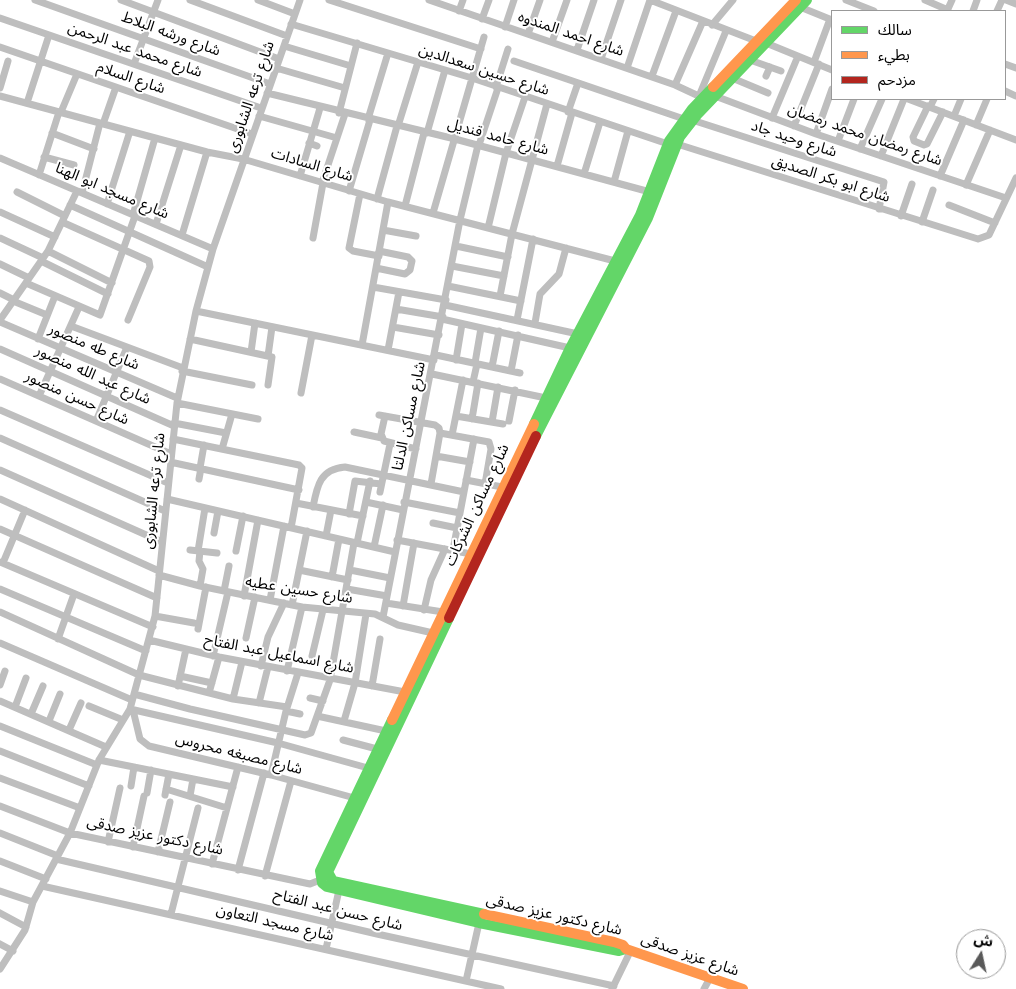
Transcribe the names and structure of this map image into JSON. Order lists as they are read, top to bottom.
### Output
{
  "streets": {
    "street": [
      "شارع ورشه البلاط",
      "شارع احمد المندوه",
      "شارع محمد عبد الرحمن",
      "شارع حسين سعدالدين",
      "شارع السلام",
      "شارع ترعه الشابورى",
      "شارع رمضان محمد رمضان",
      "شارع حامد قنديل",
      "شارع وحيد جاد",
      "شارع السادات",
      "شارع ابو بكر الصديق",
      "شارع مسجد ابو الهنا",
      "شارع طه منصور",
      "شارع عبد الله منصور",
      "شارع حسن منصور",
      "شارع مساكن الدلتا",
      "شارع مساكن الشركات",
      "شارع حسين عطيه",
      "شارع اسماعيل عبد الفتاح",
      "شارع مصبغه محروس",
      "شارع دكتور عزيز صدقى",
      "شارع حسن عبد الفتاح",
      "شارع مسجد التعاون",
      "شارع عزيز صدقى"
    ]
  },
  "crossings": [
    ["شارع ورشه البلاط", "شارع ترعه الشابورى"],
    ["شارع محمد عبد الرحمن", "شارع ترعه الشابورى"],
    ["شارع حسين سعدالدين", "شارع ترعه الشابورى"],
    ["شارع حسين سعدالدين", "شارع ابو بكر الصديق"],
    ["شارع حسين سعدالدين", "شارع مساكن الدلتا"],
    ["شارع حسين سعدالدين", "شارع مساكن الشركات"],
    ["شارع السلام", "شارع ترعه الشابورى"],
    ["شارع ترعه الشابورى", "شارع حامد قنديل"],
    ["شارع ترعه الشابورى", "شارع السادات"],
    ["شارع ترعه الشابورى", "شارع مسجد ابو الهنا"],
    ["شارع ترعه الشابورى", "شارع طه منصور"],
    ["شارع ترعه الشابورى", "شارع عبد الله منصور"],
    ["شارع ترعه الشابورى", "شارع حسن منصور"],
    ["شارع ترعه الشابورى", "شارع حسين عطيه"],
    ["شارع ترعه الشابورى", "شارع اسماعيل عبد الفتاح"],
    ["شارع ترعه الشابورى", "شارع مصبغه محروس"],
    ["شارع ترعه الشابورى", "شارع دكتور عزيز صدقى"],
    ["شارع ترعه الشابورى", "شارع حسن عبد الفتاح"],
    ["شارع ترعه الشابورى", "شارع مسجد التعاون"],
    ["شارع حامد قنديل", "شارع مساكن الدلتا"],
    ["شارع حامد قنديل", "شارع مساكن الشركات"],
    ["شارع السادات", "شارع مساكن الدلتا"],
    ["شارع السادات", "شارع مساكن الشركات"],
    ["شارع ابو بكر الصديق", "شارع مساكن الشركات"],
    ["شارع مساكن الدلتا", "شارع حسين عطيه"],
    ["شارع مساكن الشركات", "شارع حسين عطيه"],
    ["شارع مساكن الشركات", "شارع اسماعيل عبد الفتاح"],
    ["شارع مساكن الشركات", "شارع مصبغه محروس"],
    ["شارع مساكن الشركات", "شارع دكتور عزيز صدقى"],
    ["شارع دكتور عزيز صدقى", "شارع عزيز صدقى"]
  ],
  "legend": ["سالك", "بطيء", "مزدحم"],
  "north": "top"
}
